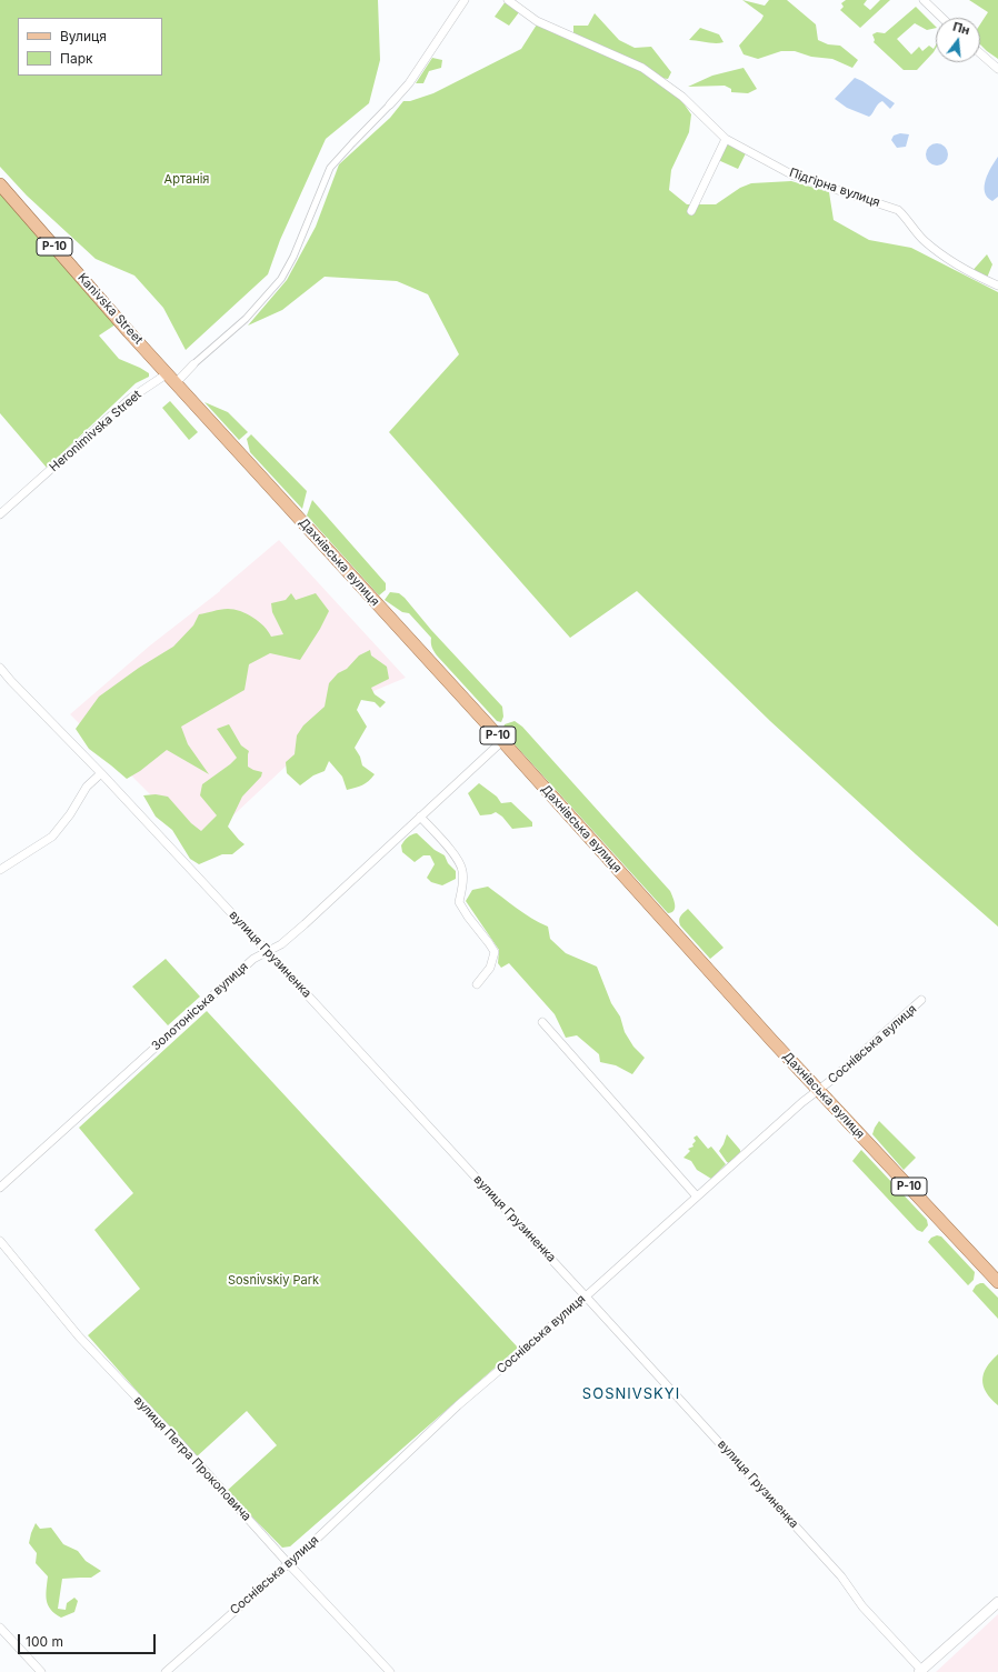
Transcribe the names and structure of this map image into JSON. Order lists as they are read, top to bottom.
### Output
{
  "streets": {
    "main road": ["Р-10", "Kanivska Street", "Дахнівська вулиця"],
    "street": [
      "Підгірна вулиця",
      "Heronimivska Street",
      "вулиця Грузиненка",
      "Золотоніська вулиця",
      "Соснівська вулиця",
      "вулиця Петра Прокоповича"
    ]
  },
  "crossings": [
    ["Kanivska Street", "Heronimivska Street"],
    ["Kanivska Street", "Дахнівська вулиця"],
    ["Heronimivska Street", "Дахнівська вулиця"],
    ["Дахнівська вулиця", "Золотоніська вулиця"],
    ["Дахнівська вулиця", "Соснівська вулиця"],
    ["вулиця Грузиненка", "Золотоніська вулиця"],
    ["вулиця Грузиненка", "Соснівська вулиця"],
    ["Соснівська вулиця", "вулиця Петра Прокоповича"]
  ],
  "districts": ["SOSNIVSKYI"],
  "parks": ["Артанія", "Sosnivskiy Park"],
  "legend": ["Вулиця", "Парк"],
  "scale_bar": "100 m",
  "north": "top"
}
